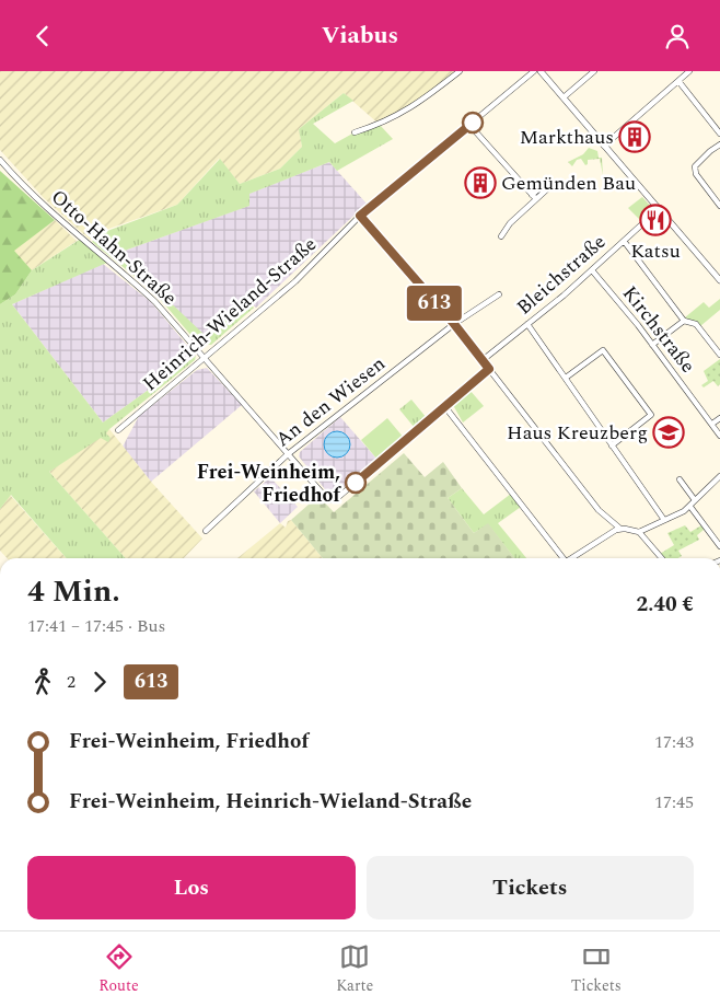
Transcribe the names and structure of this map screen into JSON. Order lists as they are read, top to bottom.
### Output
{
  "streets": {
    "street": [
      "Otto-Hahn-Straße",
      "Bleichstraße",
      "Heinrich-Wieland-Straße",
      "Kirchstraße",
      "An den Wiesen"
    ]
  },
  "crossings": [
    ["Otto-Hahn-Straße", "Heinrich-Wieland-Straße"],
    ["Otto-Hahn-Straße", "An den Wiesen"],
    ["Bleichstraße", "Kirchstraße"]
  ],
  "places": {
    "building": ["Markthaus", "Gemünden Bau"],
    "restaurant": ["Katsu"],
    "school or university": ["Haus Kreuzberg"],
    "other": ["Frei-Weinheim, Friedhof"]
  },
  "lines": ["bus line 613"],
  "page": {
    "header": "Viabus",
    "on_map": "613",
    "heading": ["4 Min.", "17:41 – 17:45 · Bus", "2.40 €"],
    "legs": ["2", "613"],
    "list": [
      {
        "name": "Frei-Weinheim, Friedhof",
        "value": "17:43"
      },
      {
        "name": "Frei-Weinheim, Heinrich-Wieland-Straße",
        "value": "17:45"
      }
    ],
    "buttons": ["Los", "Tickets"],
    "tabs": ["Route", "Karte", "Tickets"]
  }
}
